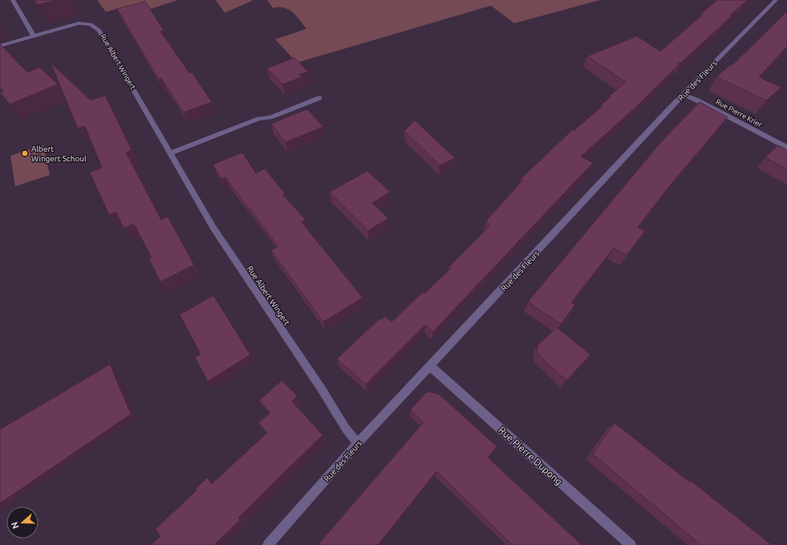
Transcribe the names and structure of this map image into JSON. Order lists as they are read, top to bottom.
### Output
{
  "streets": {
    "street": [
      "Rue Albert Wingert",
      "Rue des Fleurs",
      "Rue Pierre Krier",
      "Rue Pierre Dupong"
    ]
  },
  "crossings": [
    ["Rue Albert Wingert", "Rue des Fleurs"],
    ["Rue des Fleurs", "Rue Pierre Krier"],
    ["Rue des Fleurs", "Rue Pierre Dupong"]
  ],
  "places": ["Albert Wingert Schoul"],
  "north": "left"
}
